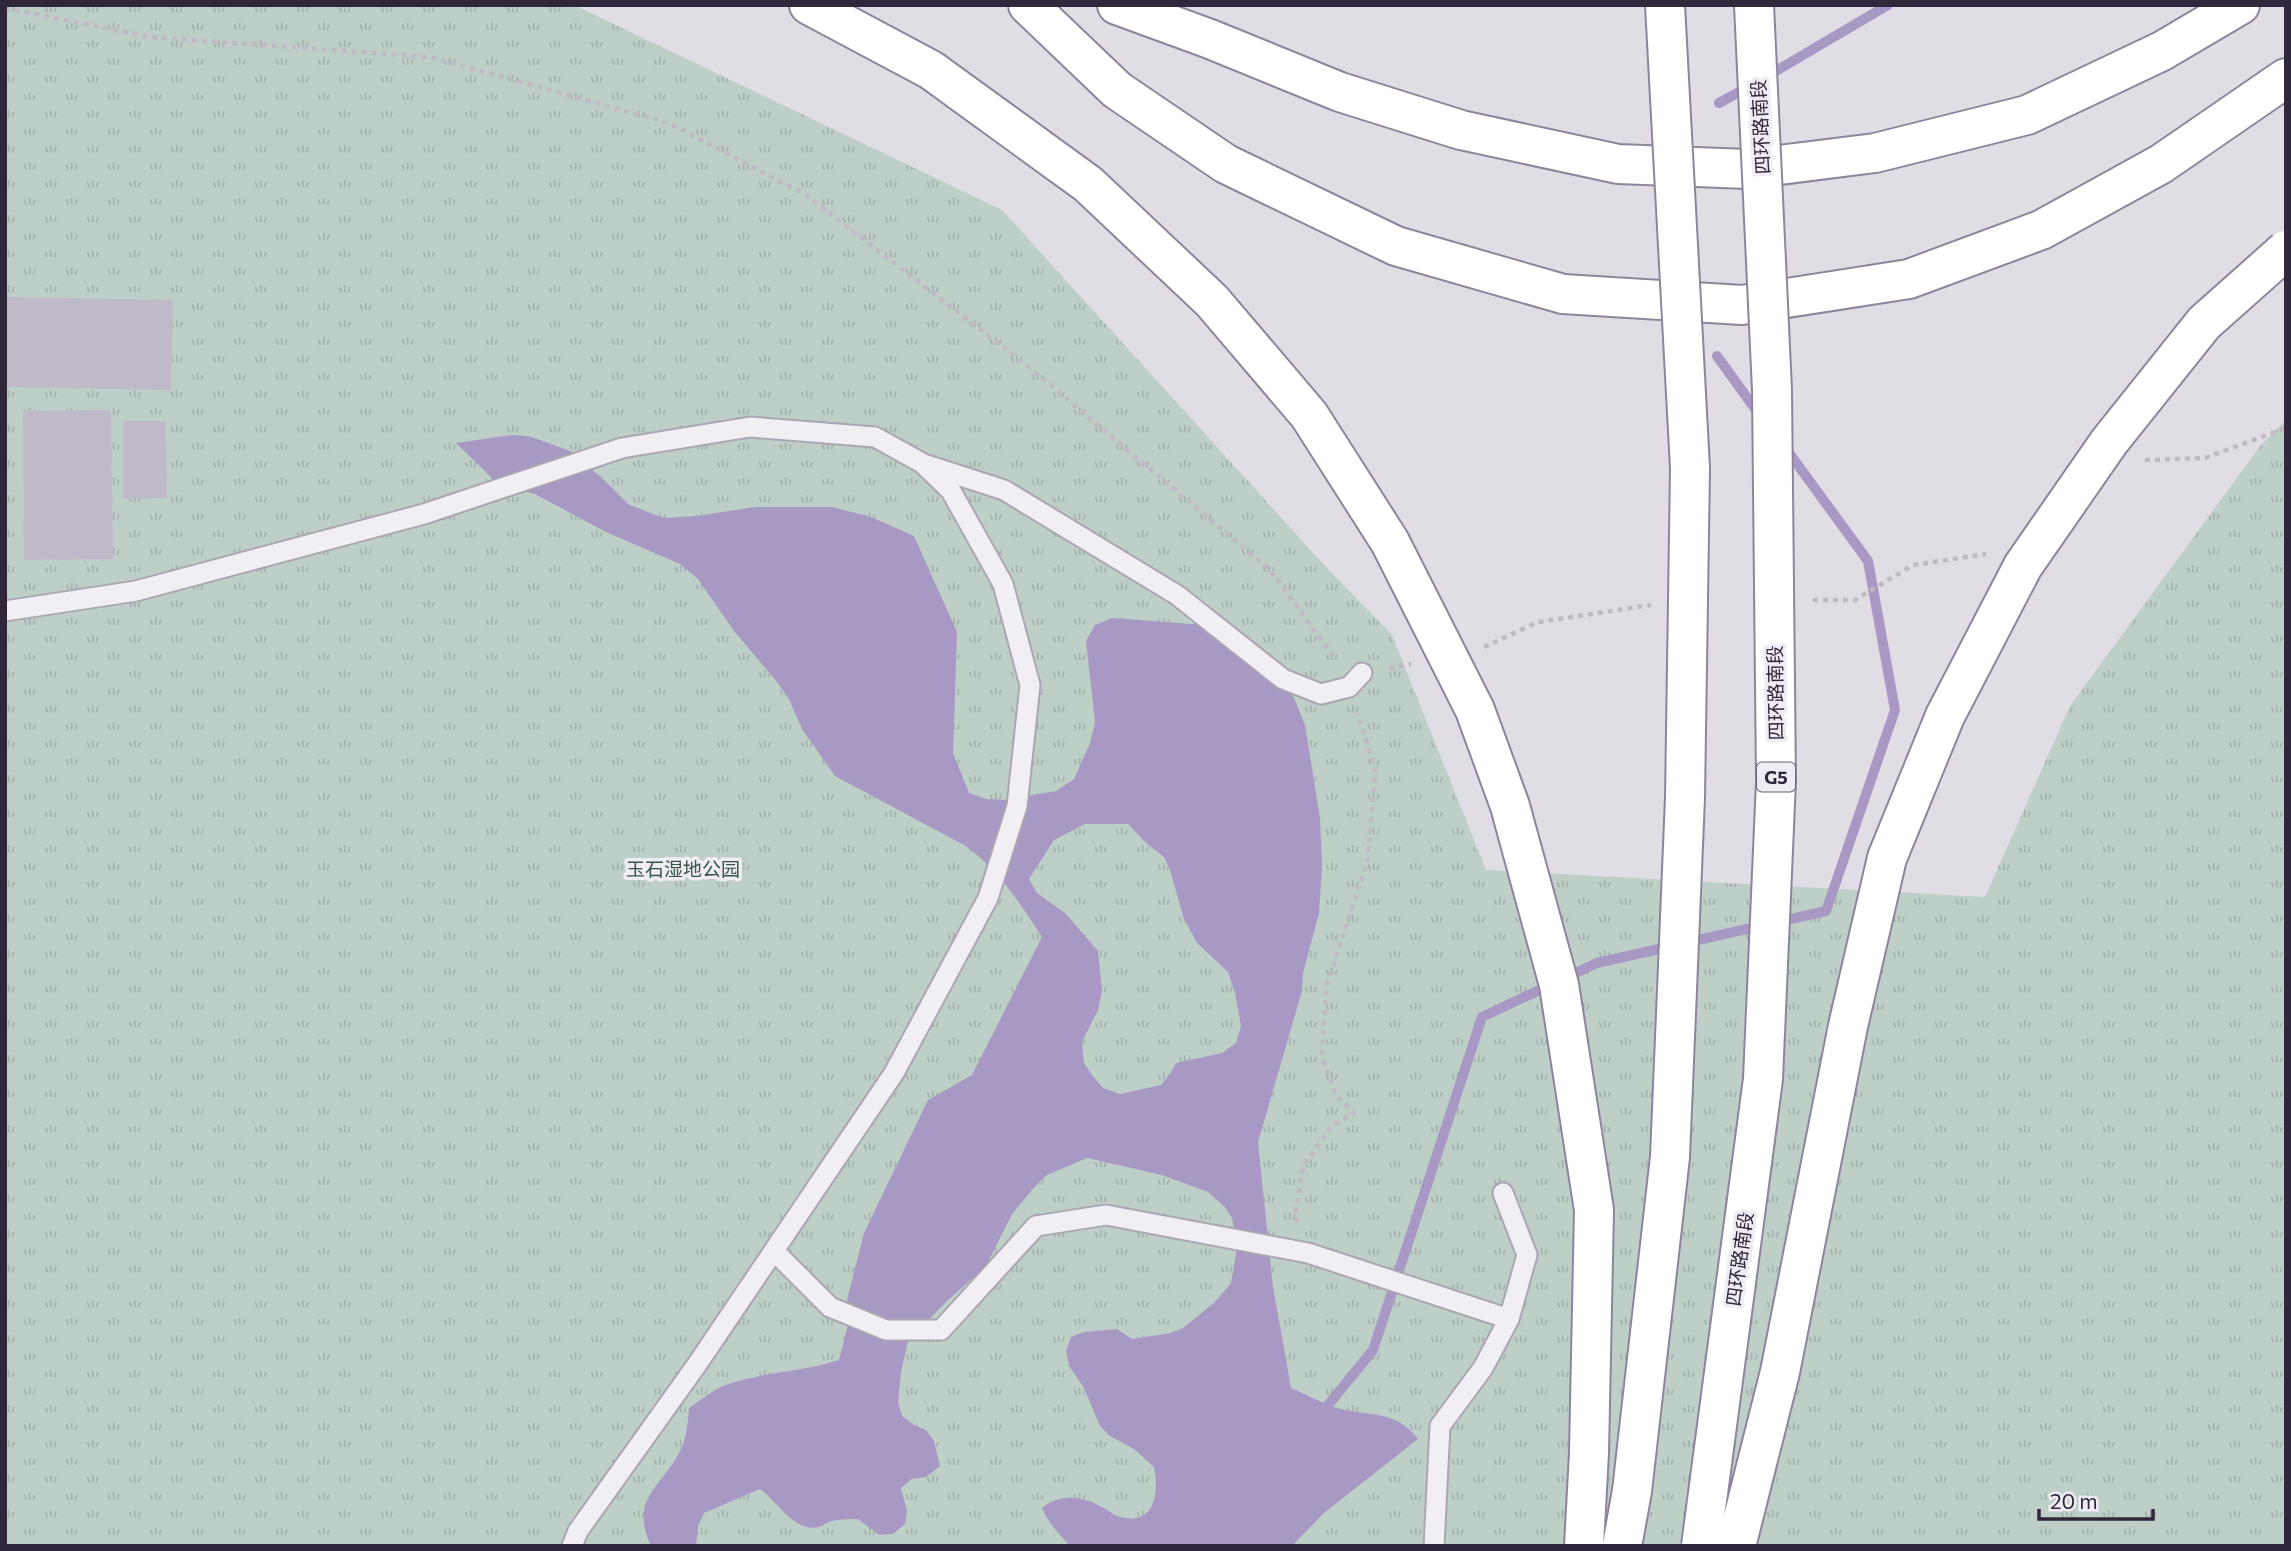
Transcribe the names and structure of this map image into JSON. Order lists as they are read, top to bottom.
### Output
{
  "streets": {
    "highway": ["四环路南段", "G5"]
  },
  "parks": ["玉石湿地公园"],
  "scale_bar": "20 m"
}
